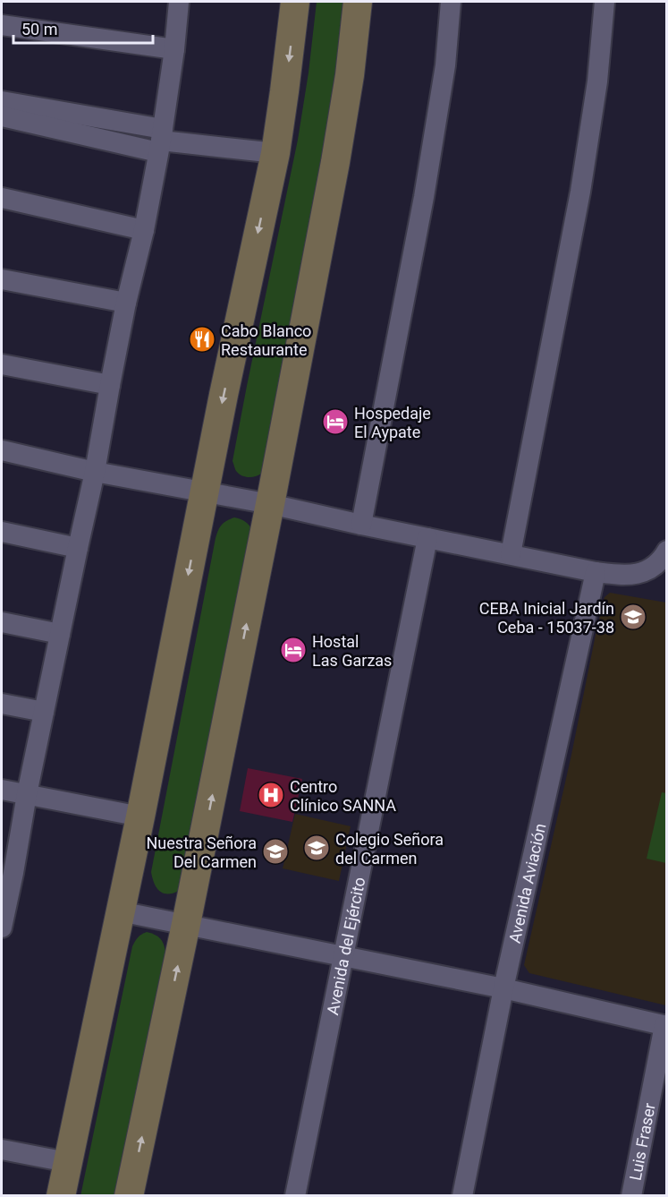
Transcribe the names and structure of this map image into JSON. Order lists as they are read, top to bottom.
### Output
{
  "streets": {
    "street": ["Avenida Aviación", "Avenida del Ejército", "Luis Fraser"]
  },
  "places": {
    "restaurant": ["Cabo Blanco Restaurante"],
    "hotel": ["Hospedaje El Aypate", "Hostal Las Garzas"],
    "school or university": ["CEBA Inicial Jardín Ceba - 15037-38", "Colegio Señora del Carmen", "Nuestra Señora Del Carmen"],
    "hospital": ["Centro Clínico SANNA"]
  },
  "scale_bar": "50 m"
}
